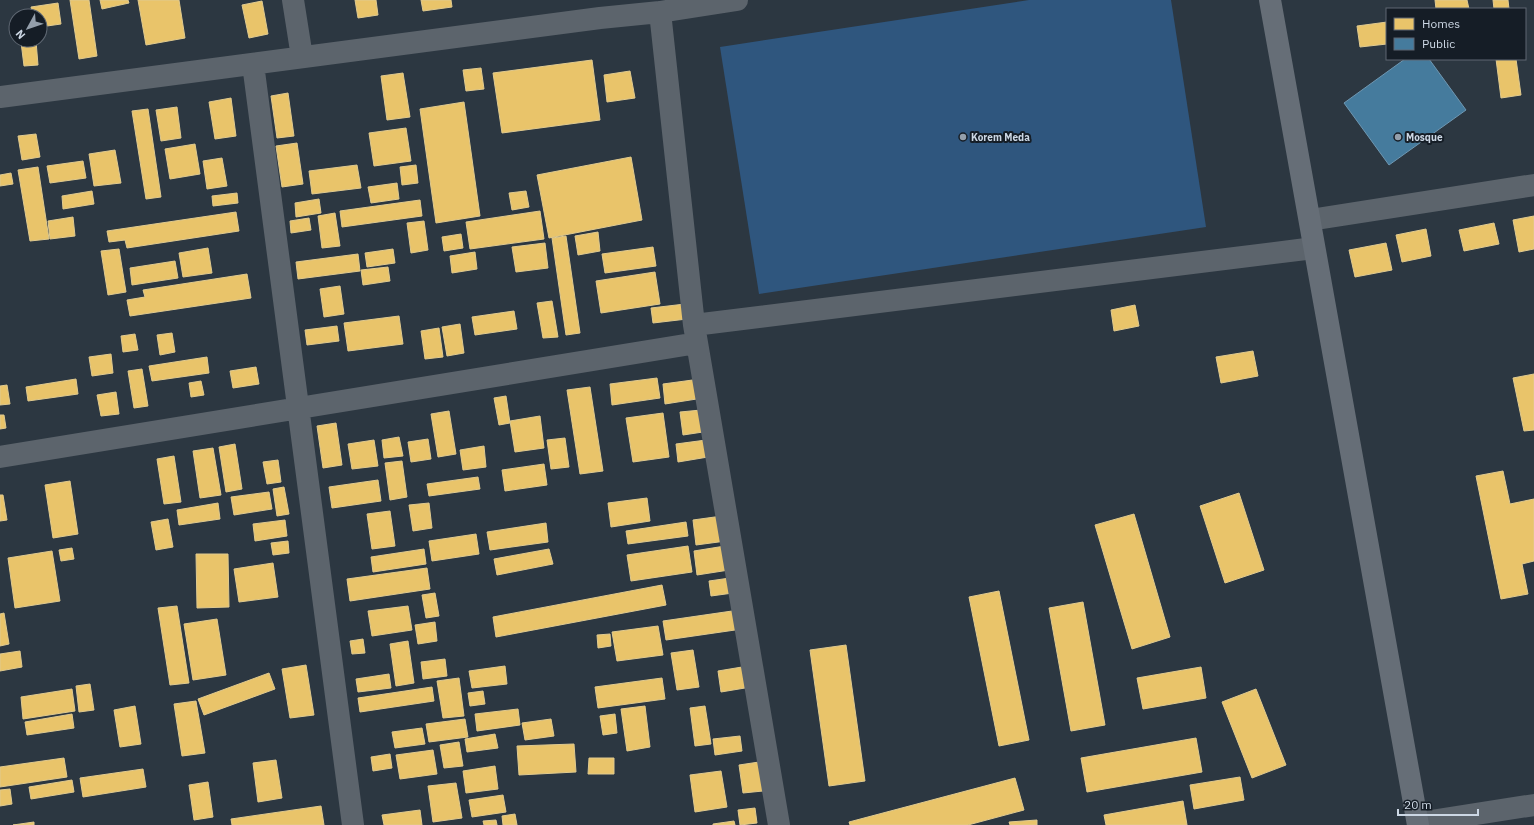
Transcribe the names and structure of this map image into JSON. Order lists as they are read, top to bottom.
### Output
{
  "places": ["Korem Meda", "Mosque"],
  "legend": ["Homes", "Public"],
  "scale_bar": "20 m",
  "north": "bottom left"
}
